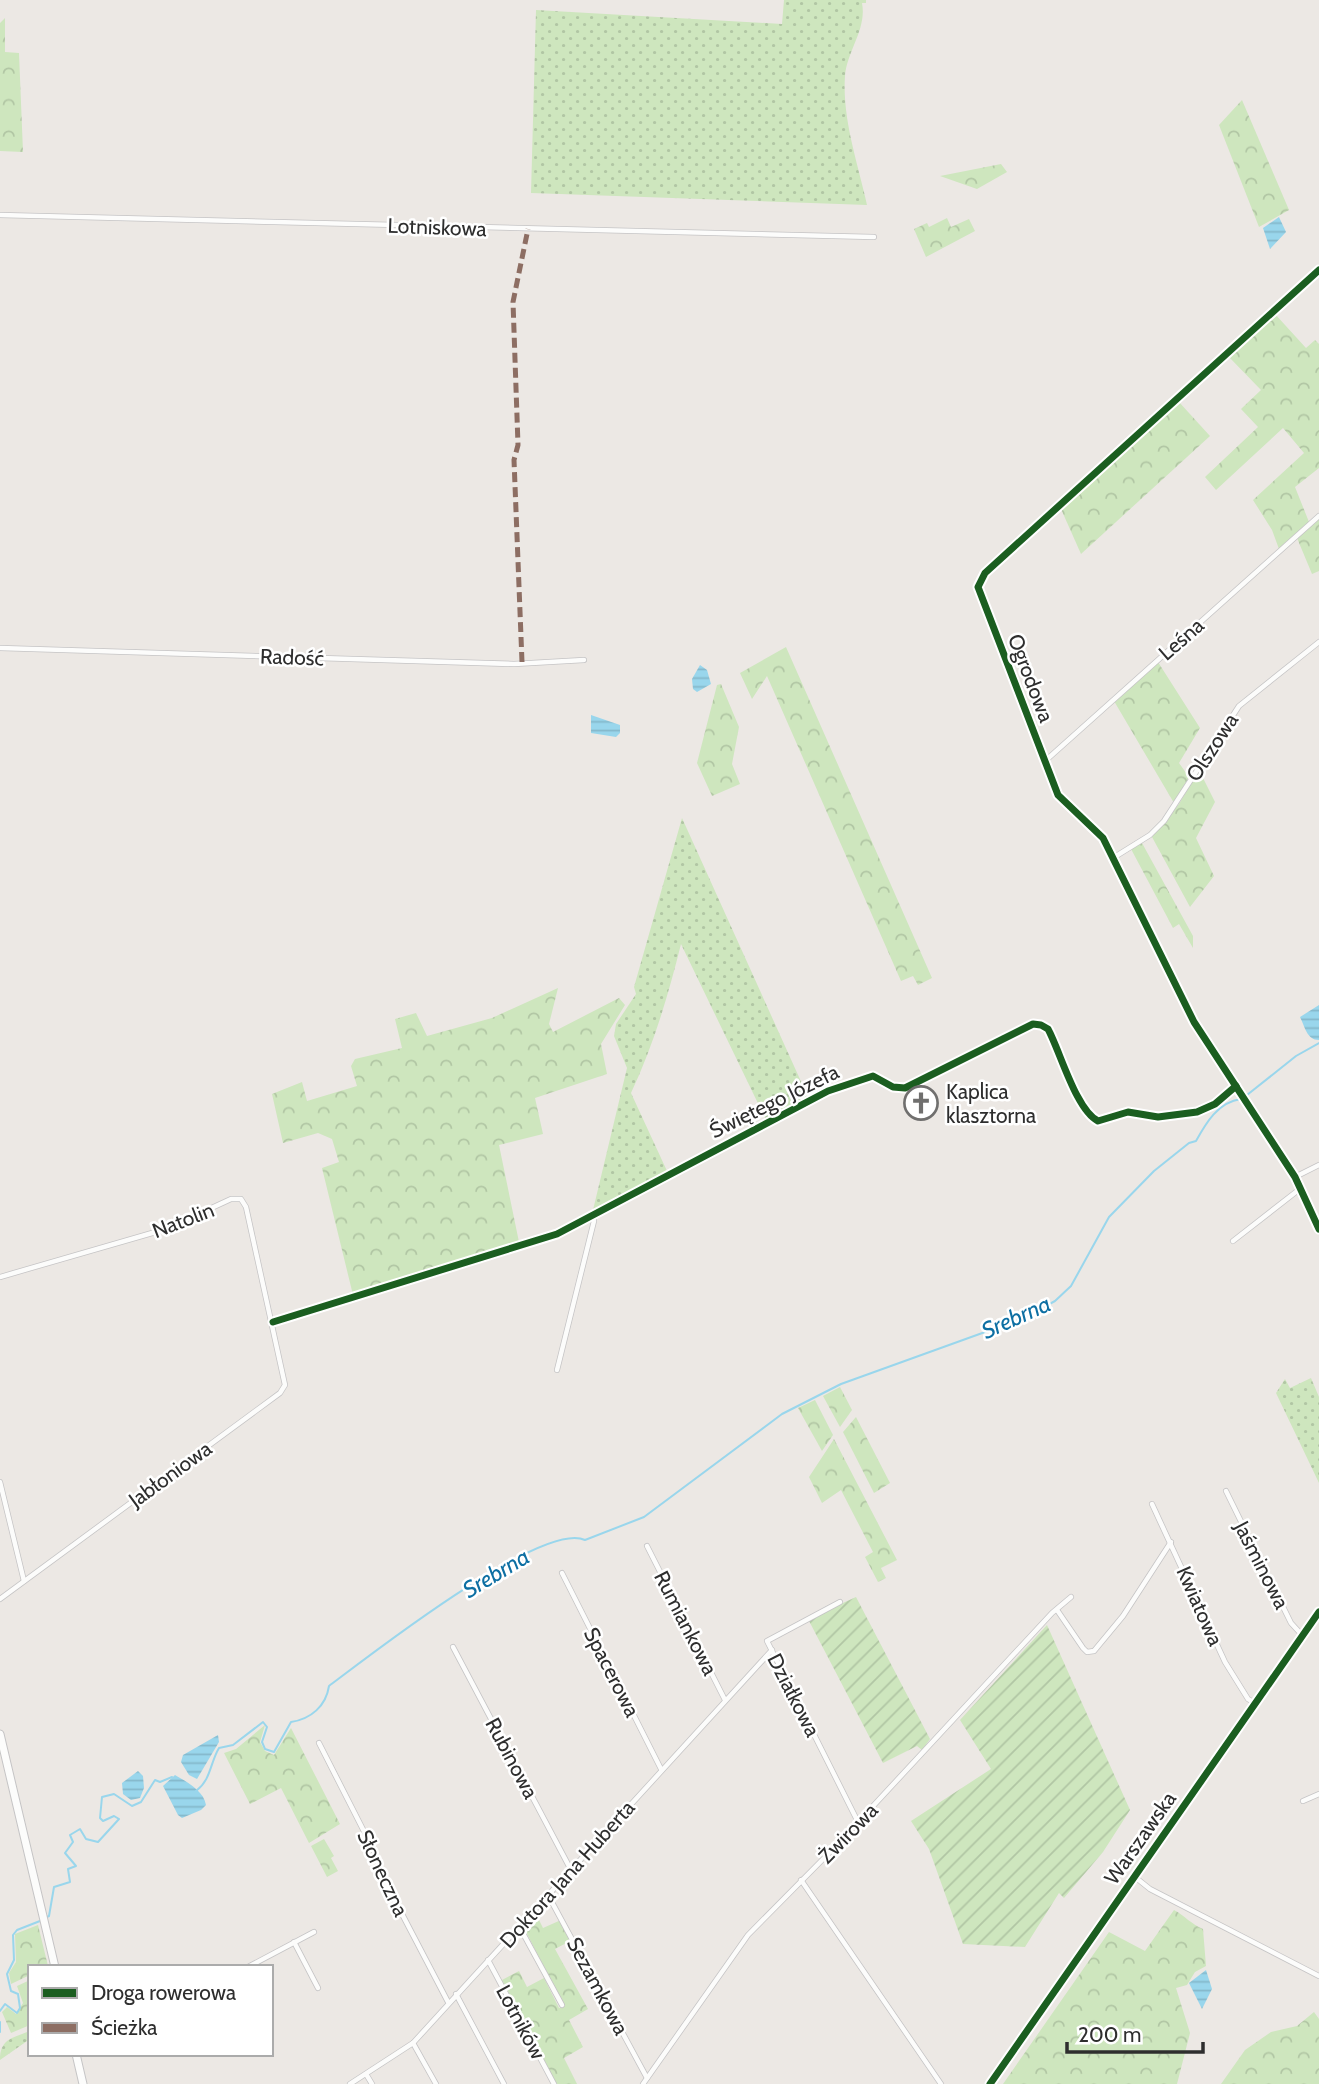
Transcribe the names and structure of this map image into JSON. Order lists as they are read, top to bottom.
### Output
{
  "streets": {
    "main road": ["Warszawska"],
    "street": [
      "Lotniskowa",
      "Leśna",
      "Radość",
      "Ogrodowa",
      "Olszowa",
      "Świętego Józefa",
      "Natolin",
      "Jabłoniowa",
      "Jaśminowa",
      "Kwiatowa",
      "Rumiankowa",
      "Spacerowa",
      "Działkowa",
      "Rubinowa",
      "Żwirowa",
      "Słoneczna",
      "Doktora Jana Huberta",
      "Sezamkowa",
      "Lotników"
    ]
  },
  "crossings": [
    ["Leśna", "Ogrodowa"],
    ["Ogrodowa", "Olszowa"],
    ["Ogrodowa", "Świętego Józefa"],
    ["Świętego Józefa", "Natolin"],
    ["Świętego Józefa", "Jabłoniowa"],
    ["Natolin", "Jabłoniowa"],
    ["Jaśminowa", "Warszawska"],
    ["Kwiatowa", "Warszawska"],
    ["Rumiankowa", "Doktora Jana Huberta"],
    ["Spacerowa", "Doktora Jana Huberta"],
    ["Działkowa", "Żwirowa"],
    ["Działkowa", "Doktora Jana Huberta"],
    ["Rubinowa", "Doktora Jana Huberta"],
    ["Żwirowa", "Sezamkowa"],
    ["Słoneczna", "Doktora Jana Huberta"],
    ["Doktora Jana Huberta", "Sezamkowa"],
    ["Doktora Jana Huberta", "Lotników"]
  ],
  "water": ["Srebrna"],
  "places": {
    "church": ["Kaplica klasztorna"]
  },
  "legend": ["Droga rowerowa", "Ścieżka"],
  "scale_bar": "200 m"
}
